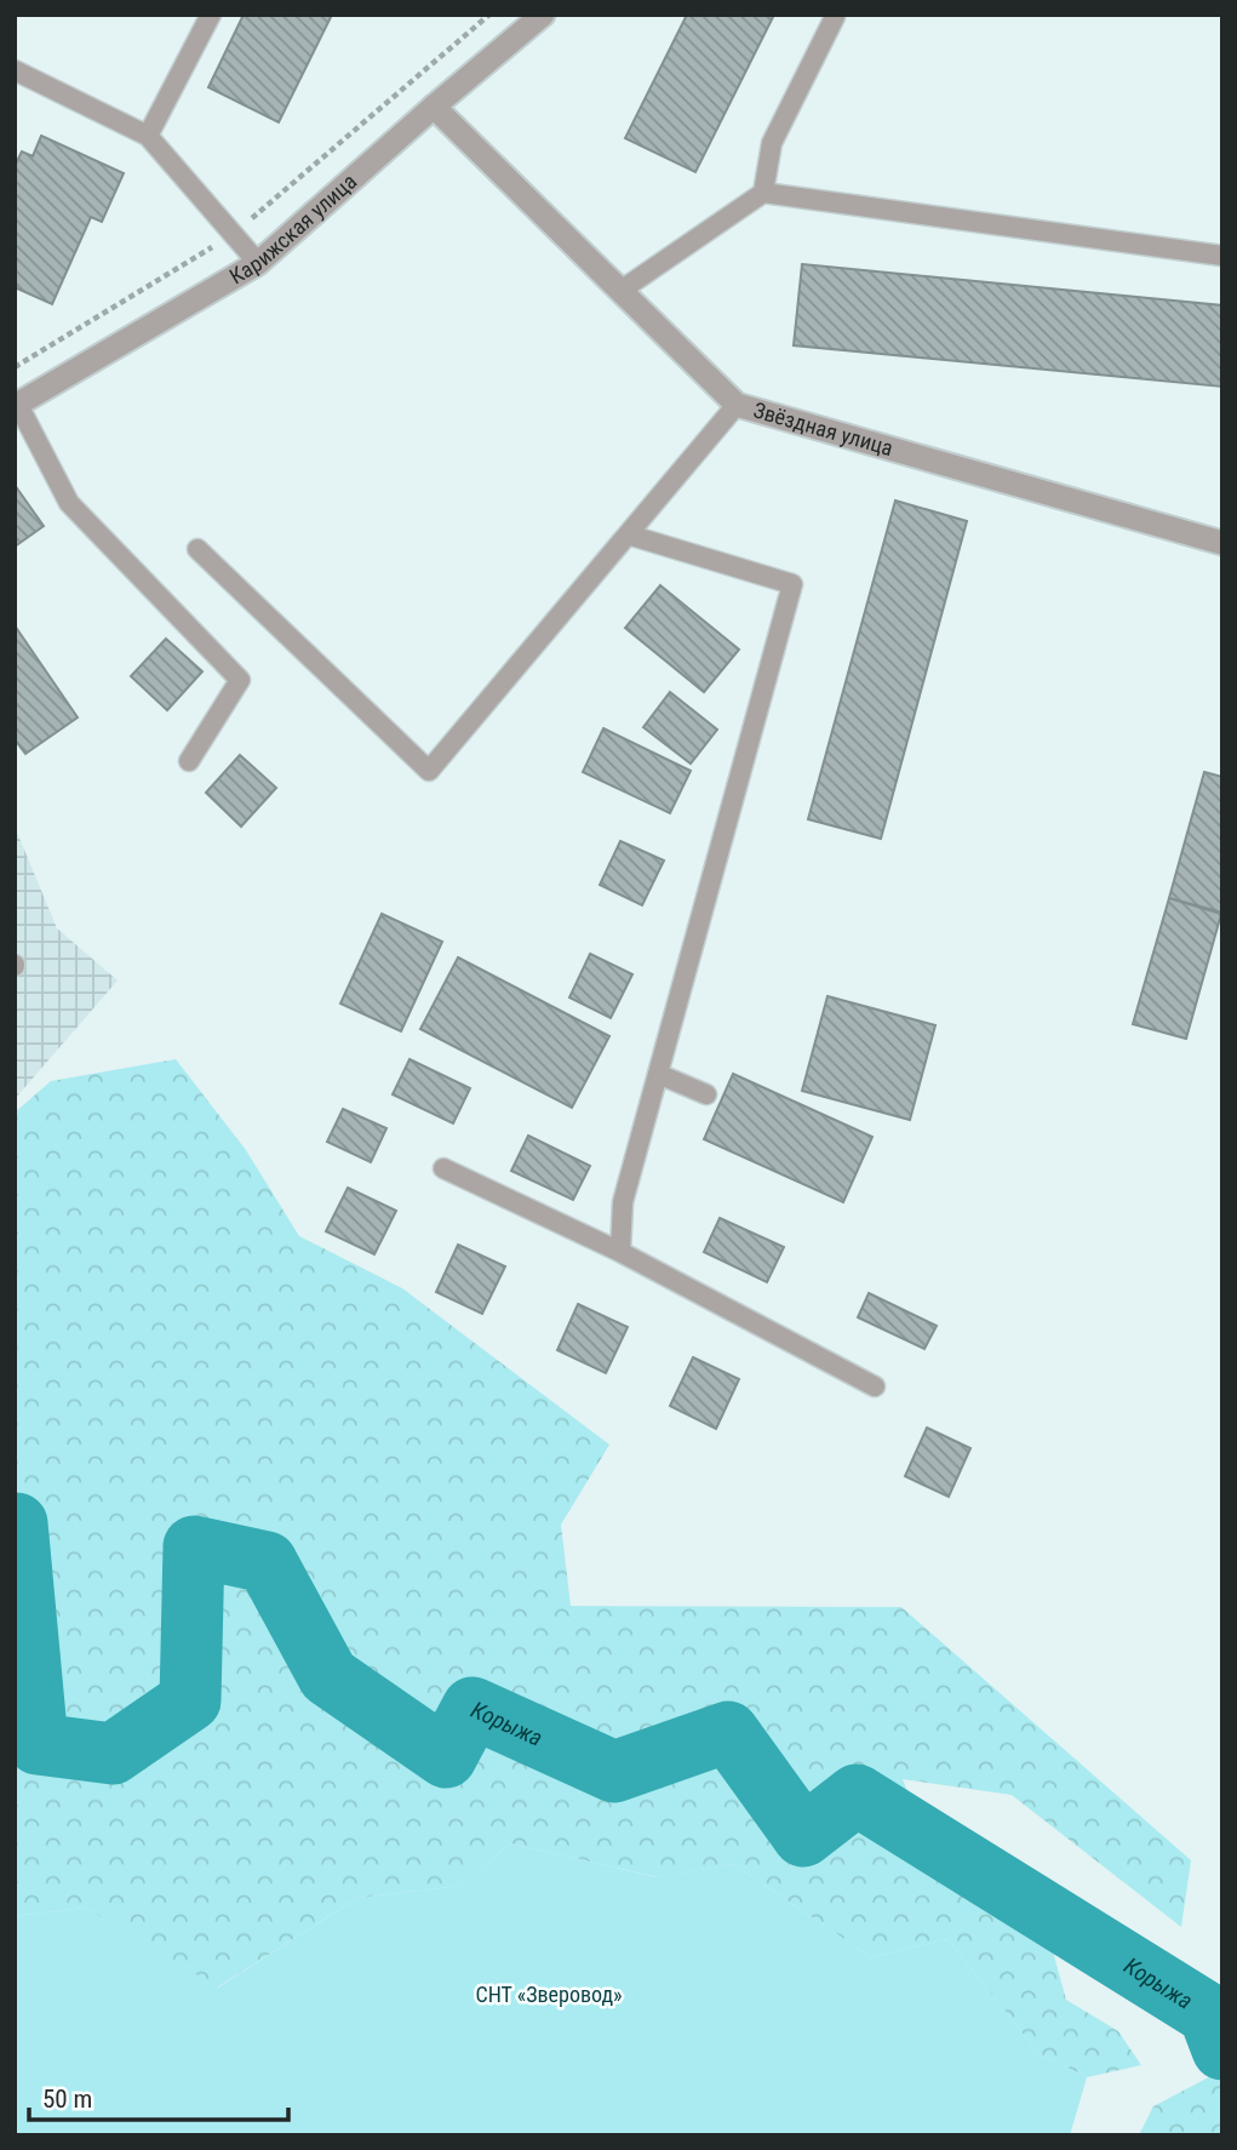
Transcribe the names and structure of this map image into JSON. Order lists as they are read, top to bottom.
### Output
{
  "streets": {
    "street": ["Карижская улица", "Звёздная улица"]
  },
  "crossings": [
    ["Карижская улица", "Звёздная улица"]
  ],
  "water": ["Корыжа"],
  "parks": ["СНТ «Зверовод»"],
  "scale_bar": "50 m"
}
